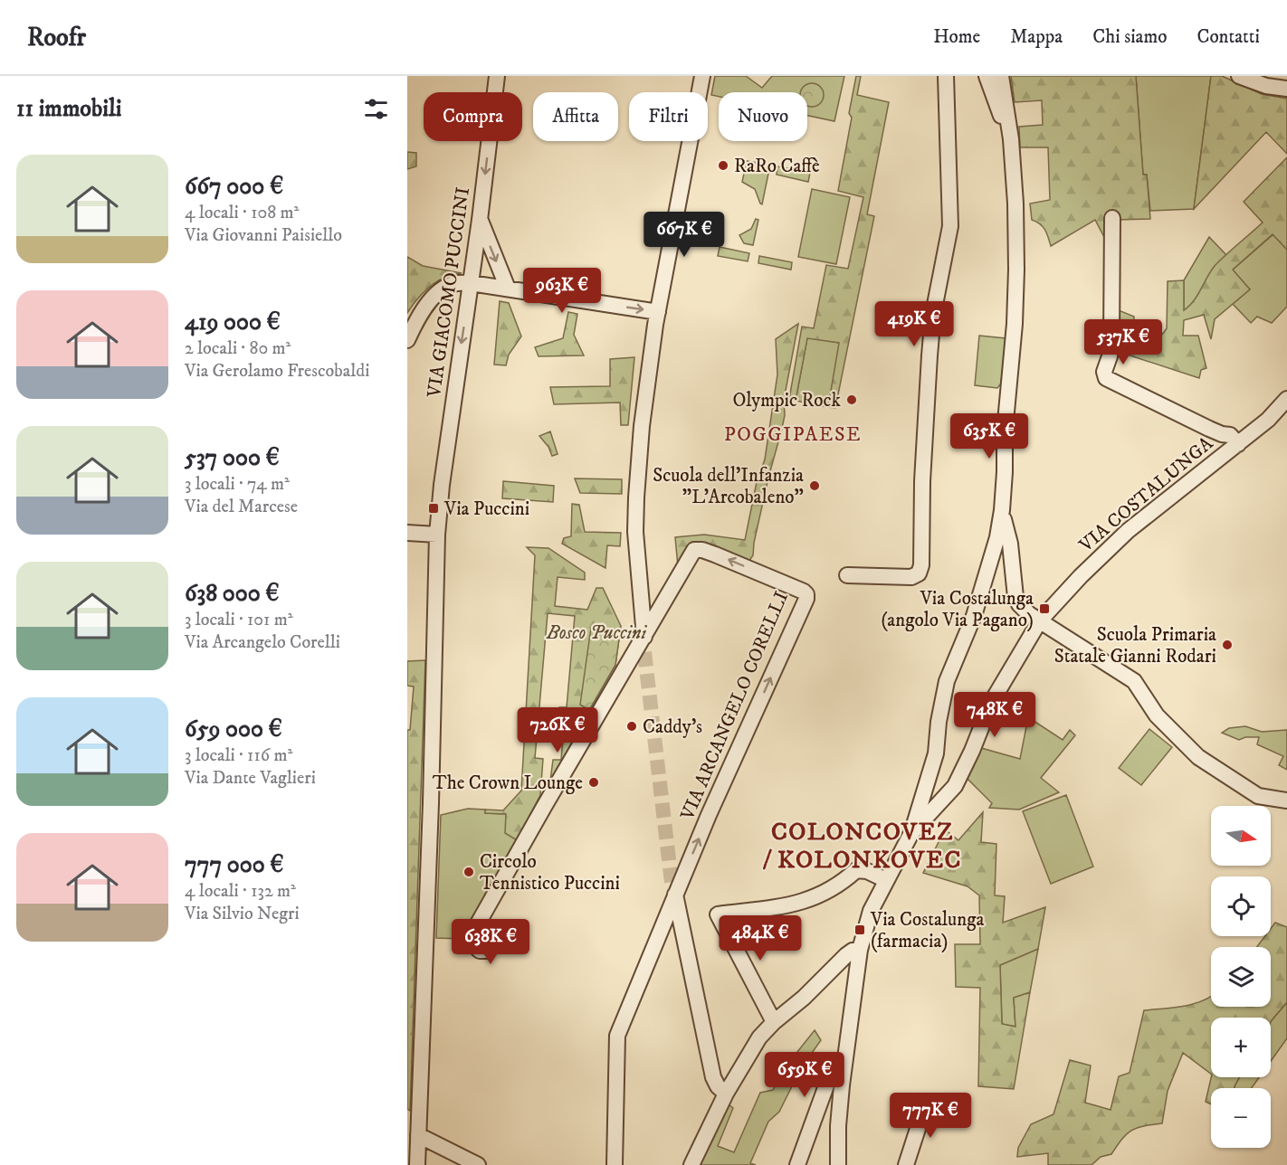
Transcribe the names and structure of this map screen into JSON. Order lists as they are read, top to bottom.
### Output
{
  "streets": {
    "street": ["VIA GIACOMO PUCCINI", "VIA COSTALUNGA", "VIA ARCANGELO CORELLI"]
  },
  "one_way": ["VIA GIACOMO PUCCINI"],
  "districts": ["POGGIPAESE", "COLONCOVEZ / KOLONKOVEC"],
  "parks": ["Bosco Puccini"],
  "places": {
    "other": [
      "RaRo Caffè",
      "Olympic Rock",
      "Scuola dell'Infanzia \"L'Arcobaleno\"",
      "Scuola Primaria Statale Gianni Rodari",
      "Caddy's",
      "The Crown Lounge",
      "Circolo Tennistico Puccini"
    ],
    "transit": ["Via Puccini", "Via Costalunga (angolo Via Pagano)", "Via Costalunga (farmacia)"]
  },
  "north": "right",
  "page": {
    "header": "Roofr",
    "nav": [
      "Home",
      "Mappa",
      "Chi siamo",
      "Contatti"
    ],
    "heading": "11 immobili",
    "chip": [
      "Compra",
      "Affitta",
      "Filtri",
      "Nuovo"
    ],
    "list": [
      {
        "name": "667 000 €",
        "note": "4 locali · 108 m² · Via Giovanni Paisiello"
      },
      {
        "name": "419 000 €",
        "note": "2 locali · 80 m² · Via Gerolamo Frescobaldi"
      },
      {
        "name": "537 000 €",
        "note": "3 locali · 74 m² · Via del Marcese"
      },
      {
        "name": "638 000 €",
        "note": "3 locali · 101 m² · Via Arcangelo Corelli"
      },
      {
        "name": "659 000 €",
        "note": "3 locali · 116 m² · Via Dante Vaglieri"
      },
      {
        "name": "777 000 €",
        "note": "4 locali · 132 m² · Via Silvio Negri"
      }
    ],
    "price": [
      "667K €",
      "963K €",
      "419K €",
      "537K €",
      "635K €",
      "748K €",
      "726K €",
      "484K €",
      "638K €",
      "659K €",
      "777K €"
    ],
    "map_buttons": ["+", "−"]
  }
}
